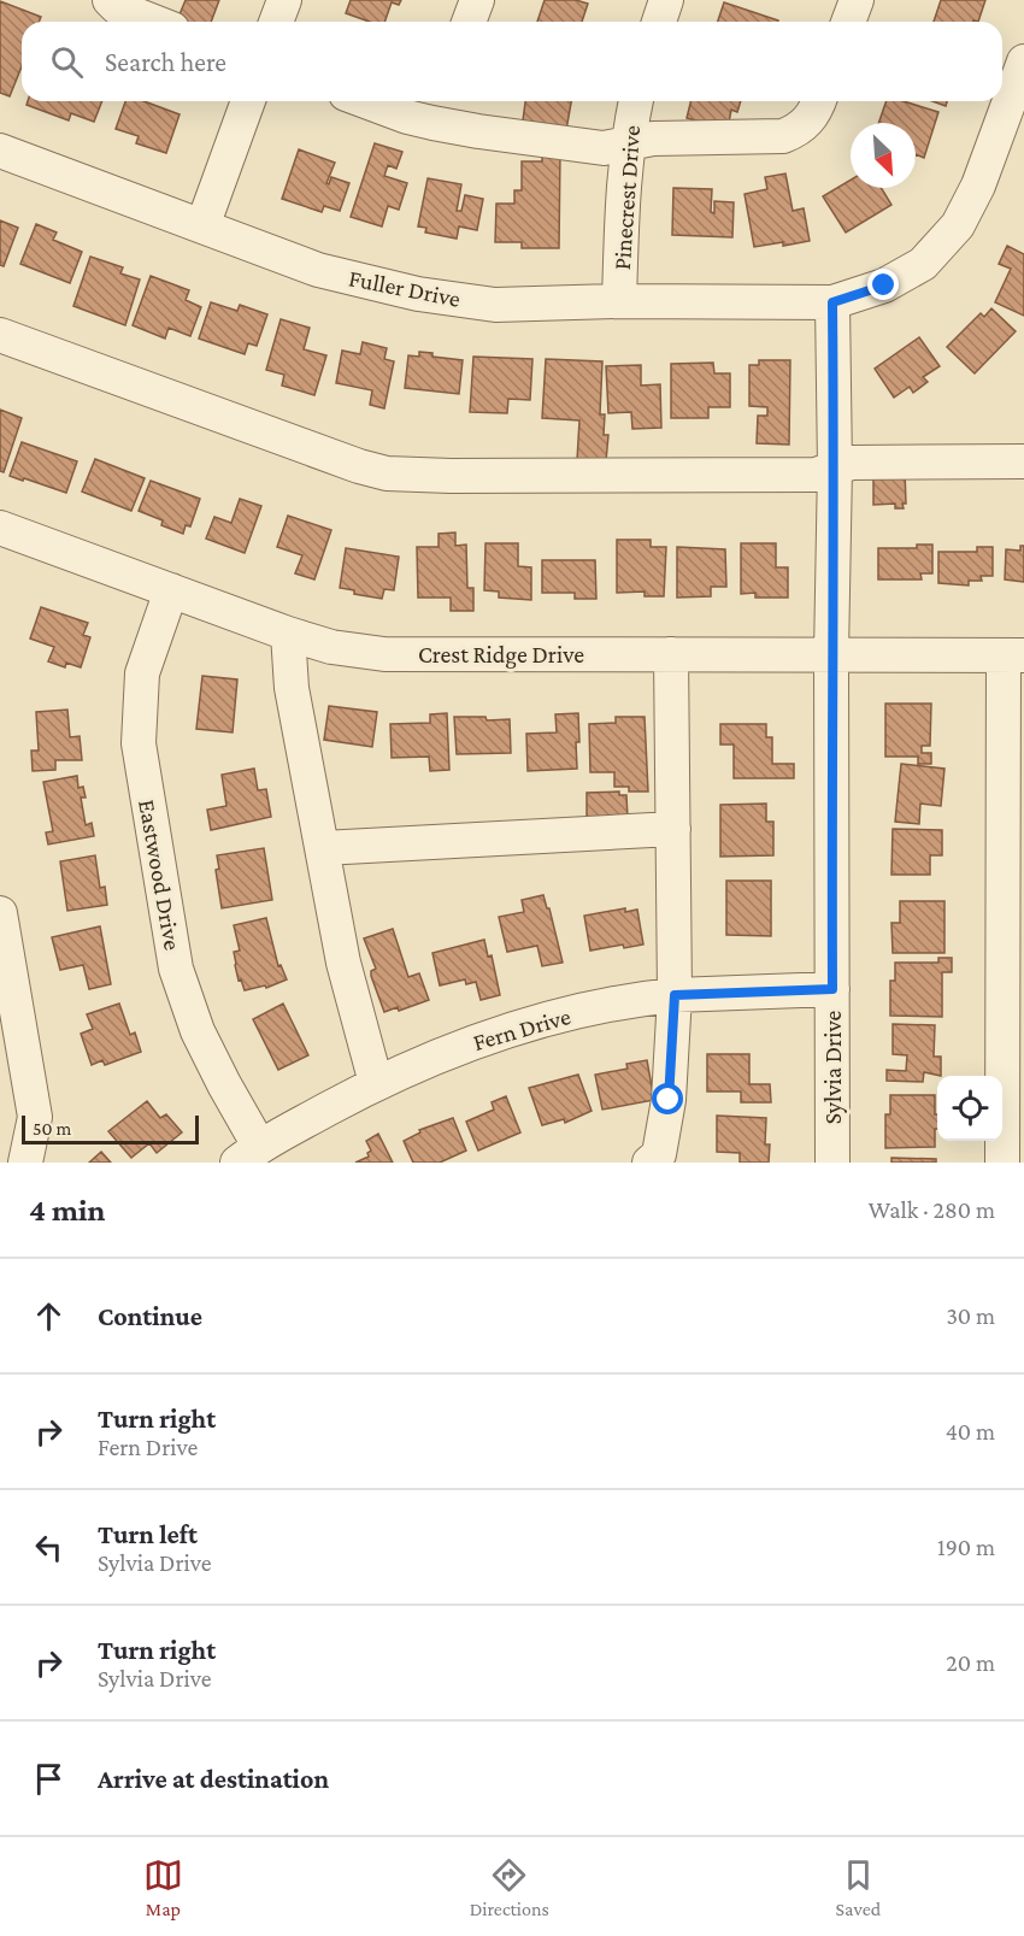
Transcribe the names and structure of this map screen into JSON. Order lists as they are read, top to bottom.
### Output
{
  "streets": {
    "street": [
      "Pinecrest Drive",
      "Fuller Drive",
      "Crest Ridge Drive",
      "Eastwood Drive",
      "Fern Drive",
      "Sylvia Drive"
    ]
  },
  "crossings": [
    ["Pinecrest Drive", "Fuller Drive"],
    ["Fuller Drive", "Sylvia Drive"],
    ["Crest Ridge Drive", "Eastwood Drive"],
    ["Crest Ridge Drive", "Sylvia Drive"],
    ["Eastwood Drive", "Fern Drive"],
    ["Fern Drive", "Sylvia Drive"]
  ],
  "scale_bar": "50 m",
  "north": "bottom right",
  "page": {
    "search": "Search here",
    "scale": "50 m",
    "heading": ["4 min", "Walk · 280 m"],
    "list": [
      ["Continue", "30 m"],
      ["Turn right", "Fern Drive", "40 m"],
      ["Turn left", "Sylvia Drive", "190 m"],
      ["Turn right", "Sylvia Drive", "20 m"],
      "Arrive at destination"
    ],
    "nav": ["Map", "Directions", "Saved"]
  }
}
